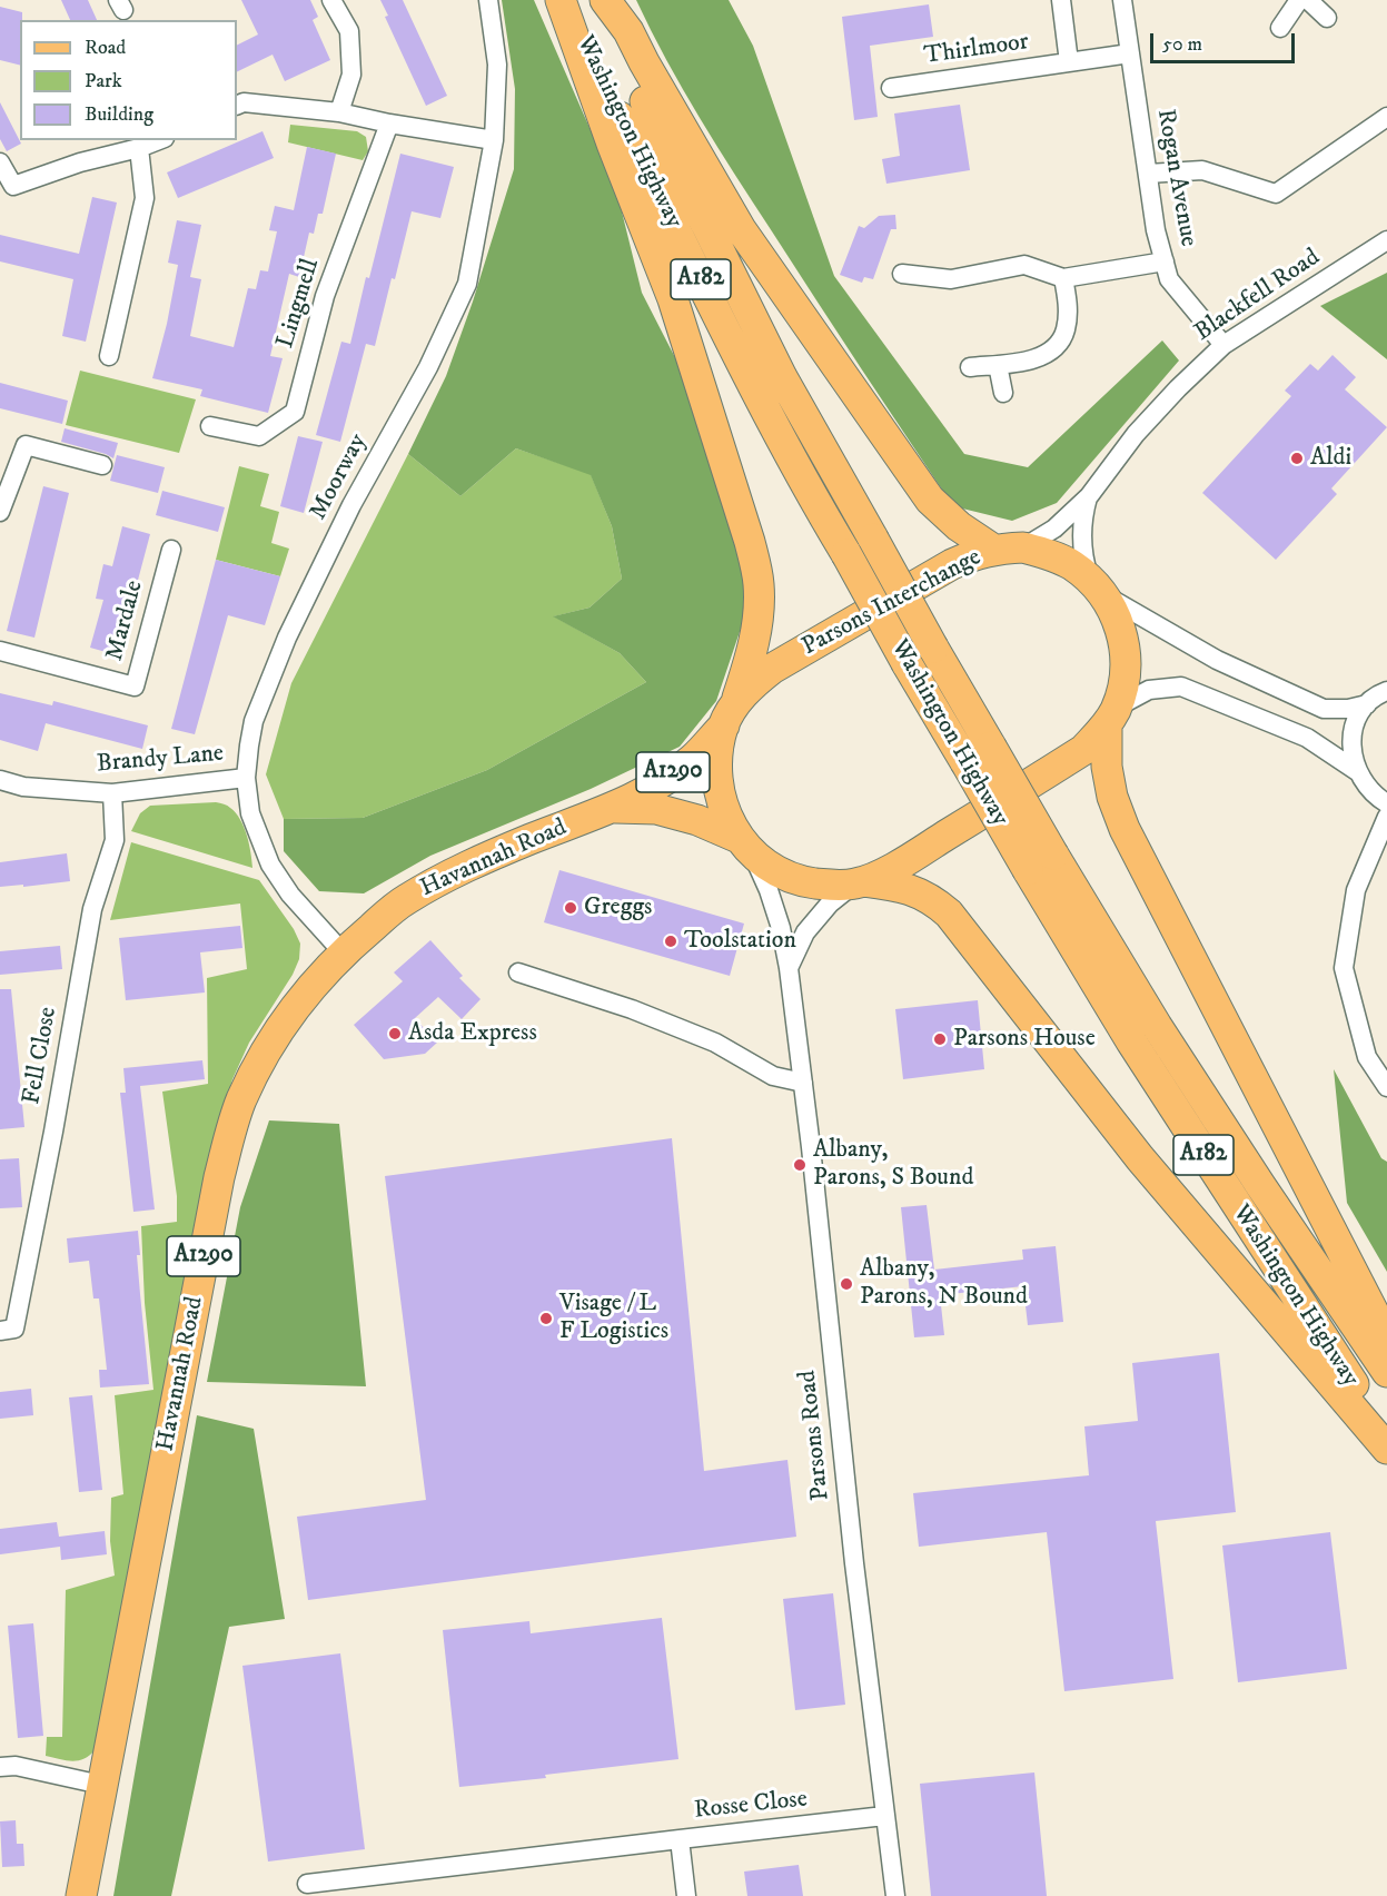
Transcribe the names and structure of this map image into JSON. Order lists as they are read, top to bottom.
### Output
{
  "streets": {
    "main road": [
      "Washington Highway",
      "A182",
      "Parsons Interchange",
      "A1290",
      "Havannah Road"
    ],
    "street": [
      "Thirlmoor",
      "Rogan Avenue",
      "Blackfell Road",
      "Lingmell",
      "Moorway",
      "Mardale",
      "Brandy Lane",
      "Fell Close",
      "Parsons Road",
      "Rosse Close"
    ]
  },
  "crossings": [
    ["Thirlmoor", "Rogan Avenue"],
    ["Rogan Avenue", "Blackfell Road"],
    ["Blackfell Road", "Parsons Interchange"],
    ["Moorway", "Brandy Lane"],
    ["Moorway", "Havannah Road"],
    ["Parsons Interchange", "Havannah Road"],
    ["Parsons Interchange", "Parsons Road"],
    ["Brandy Lane", "Fell Close"],
    ["Havannah Road", "Parsons Road"],
    ["Parsons Road", "Rosse Close"]
  ],
  "places": [
    "Aldi",
    "Greggs",
    "Toolstation",
    "Asda Express",
    "Parsons House",
    "Albany, Parons, S Bound",
    "Albany, Parons, N Bound",
    "Visage / L F Logistics"
  ],
  "legend": ["Road", "Park", "Building"],
  "scale_bar": "50 m"
}
